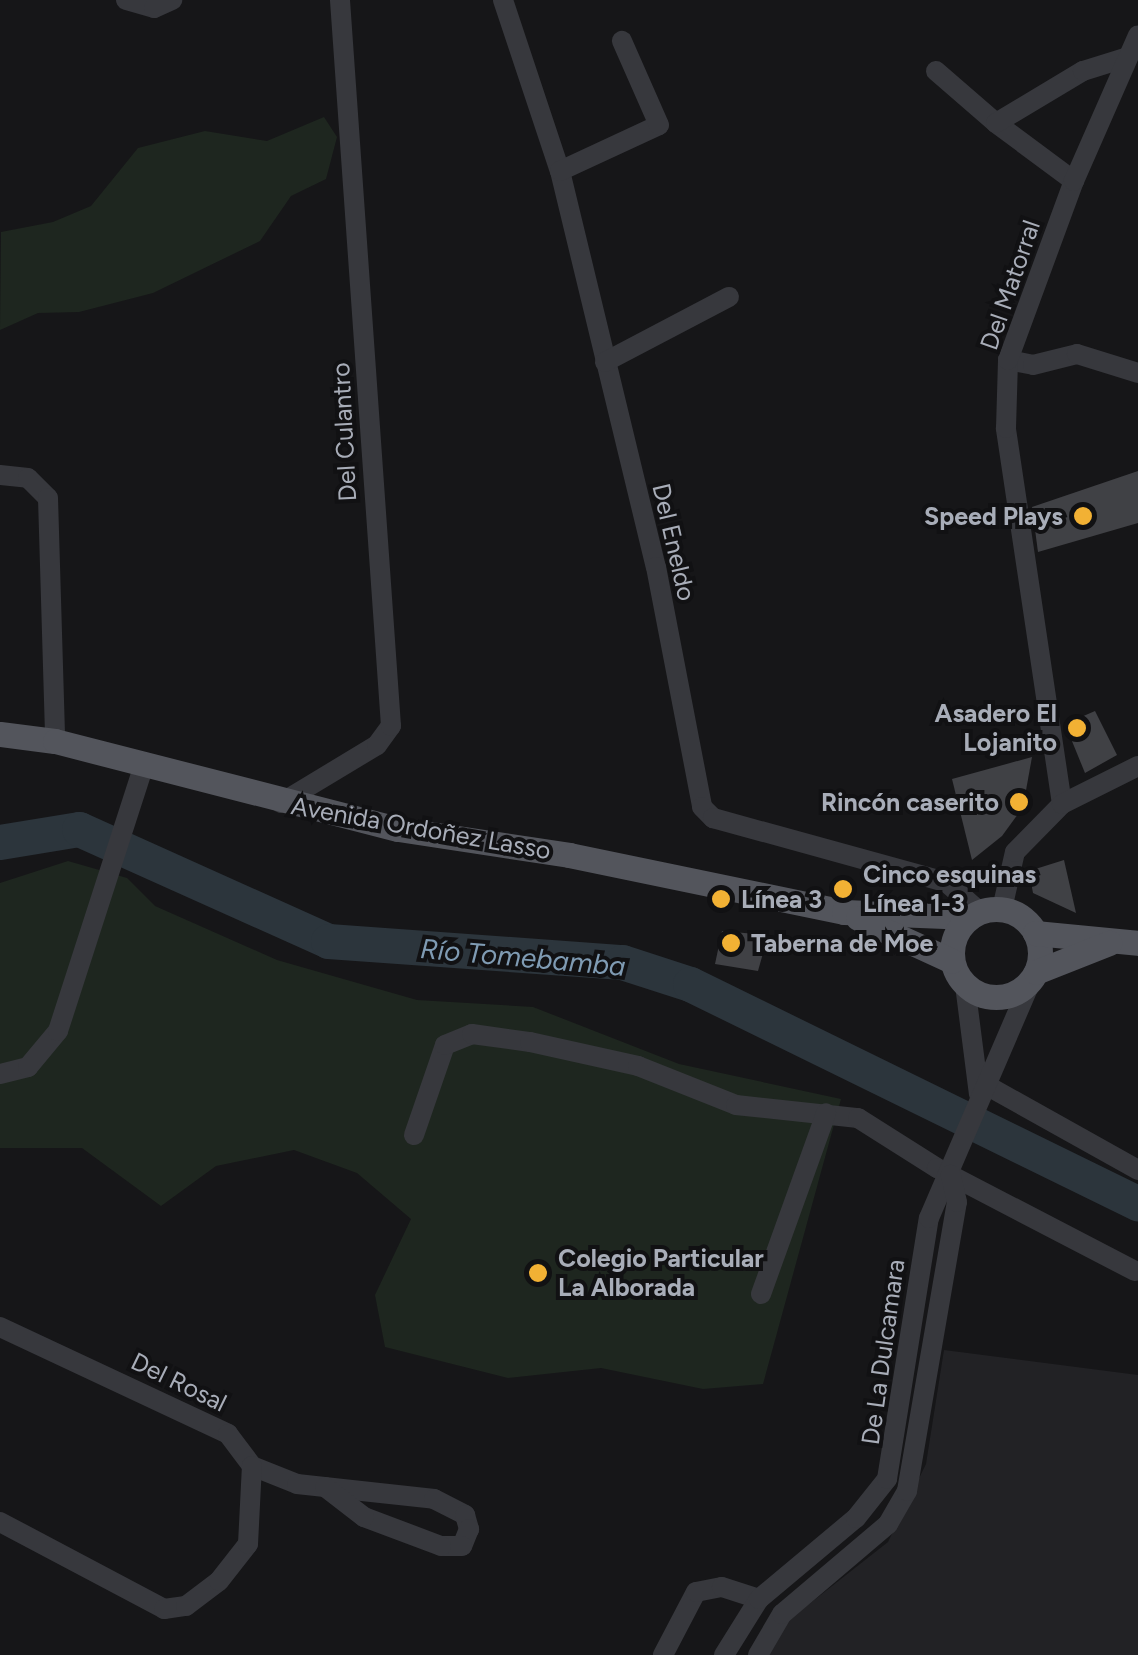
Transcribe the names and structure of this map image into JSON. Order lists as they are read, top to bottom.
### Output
{
  "streets": {
    "main road": ["Avenida Ordoñez Lasso"],
    "street": [
      "Del Matorral",
      "Del Culantro",
      "Del Eneldo",
      "De La Dulcamara",
      "Del Rosal"
    ]
  },
  "crossings": [
    ["Del Culantro", "Avenida Ordoñez Lasso"],
    ["Del Eneldo", "Avenida Ordoñez Lasso"],
    ["Del Eneldo", "De La Dulcamara"],
    ["Avenida Ordoñez Lasso", "De La Dulcamara"]
  ],
  "water": ["Río Tomebamba"],
  "places": [
    "Speed Plays",
    "Asadero El Lojanito",
    "Rincón caserito",
    "Cinco esquinas Línea 1-3",
    "Línea 3",
    "Taberna de Moe",
    "Colegio Particular La Alborada"
  ]
}
